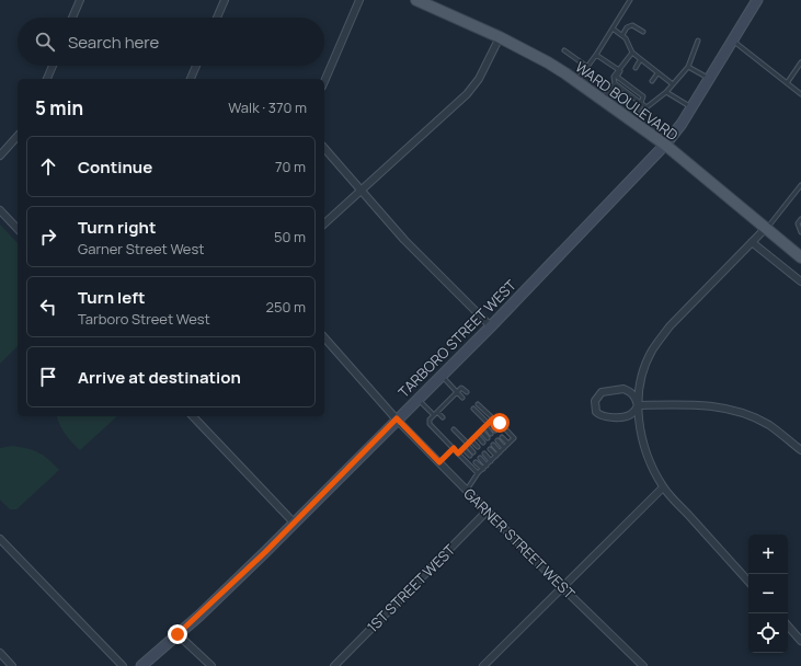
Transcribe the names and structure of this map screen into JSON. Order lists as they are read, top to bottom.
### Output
{
  "streets": {
    "main road": ["WARD BOULEVARD", "TARBORO STREET WEST"],
    "street": ["GARNER STREET WEST", "1ST STREET WEST"]
  },
  "crossings": [
    ["WARD BOULEVARD", "TARBORO STREET WEST"],
    ["TARBORO STREET WEST", "GARNER STREET WEST"],
    ["GARNER STREET WEST", "1ST STREET WEST"]
  ],
  "page": {
    "search": "Search here",
    "heading": ["5 min", "Walk · 370 m"],
    "list": [
      ["Continue", "70 m"],
      ["Turn right", "Garner Street West", "50 m"],
      ["Turn left", "Tarboro Street West", "250 m"],
      "Arrive at destination"
    ],
    "map_buttons": ["+", "−"]
  }
}
